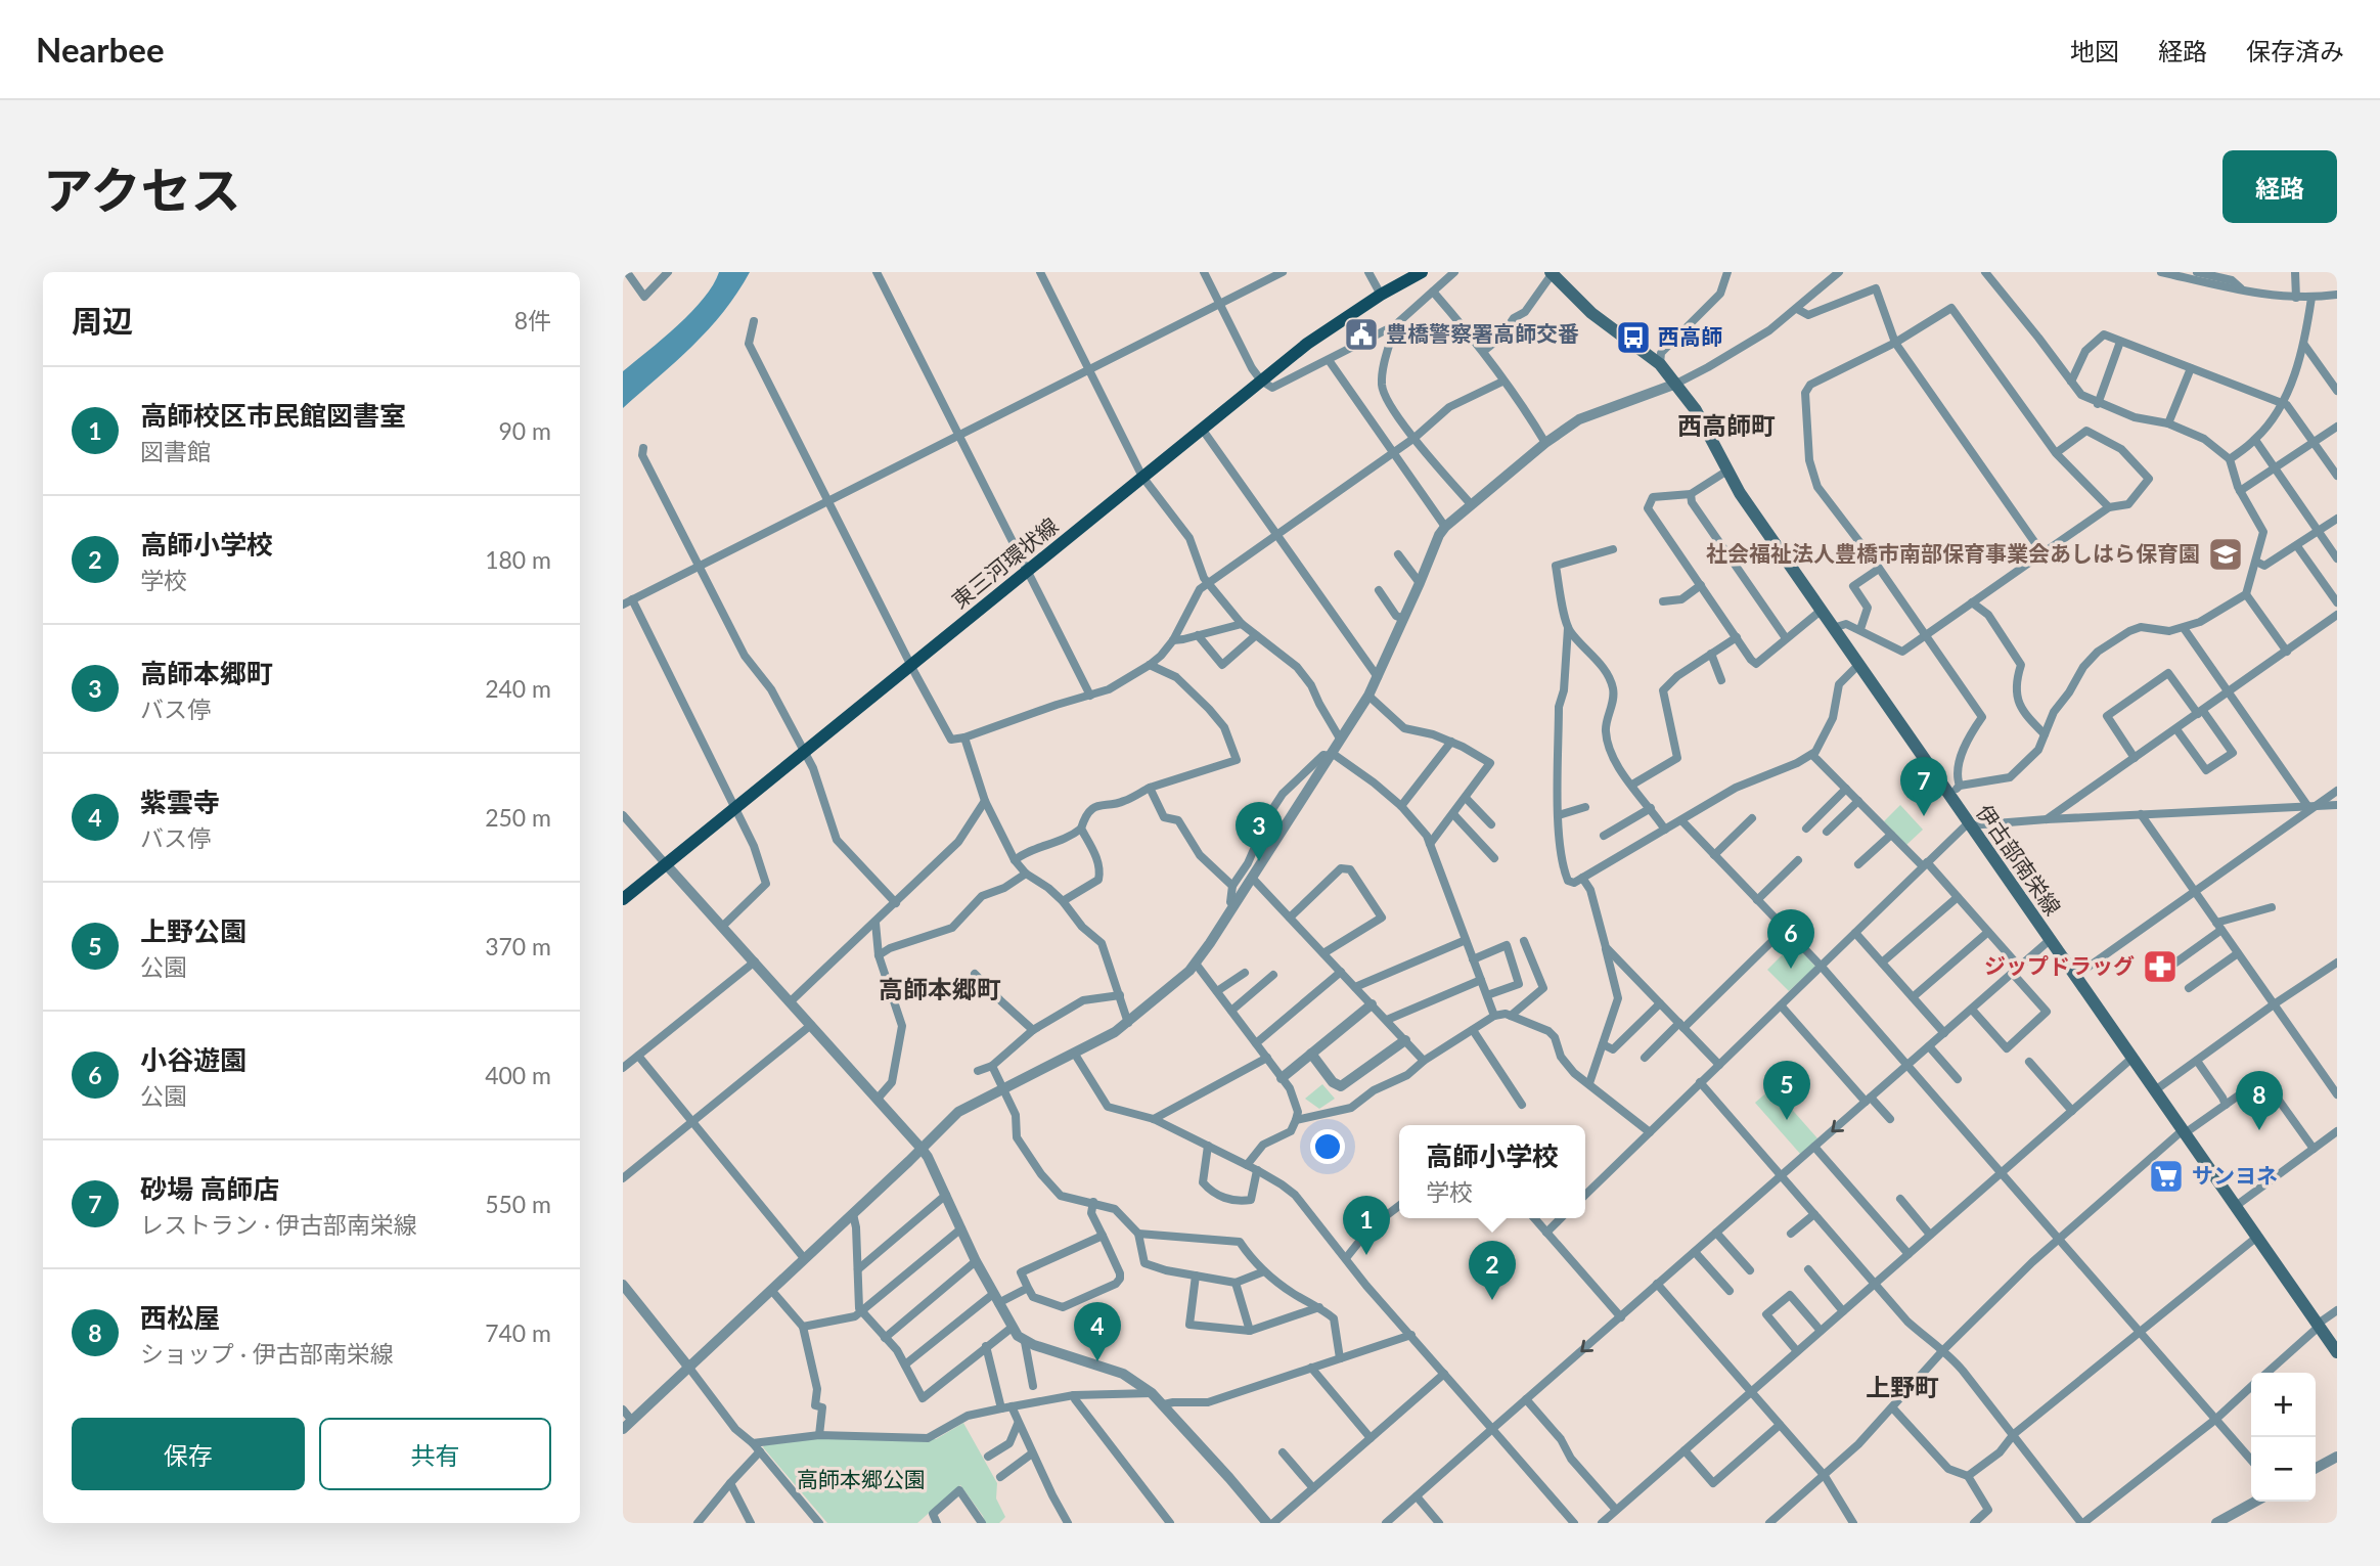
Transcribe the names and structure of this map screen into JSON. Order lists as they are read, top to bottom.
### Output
{
  "streets": {
    "main road": ["東三河環状線", "伊古部南栄線"]
  },
  "districts": ["西高師町", "高師本郷町", "上野町"],
  "parks": ["高師本郷公園"],
  "places": {
    "public building": ["豊橋警察署高師交番"],
    "bus stop": ["西高師"],
    "school or university": ["社会福祉法人豊橋市南部保育事業会あしはら保育園"],
    "pharmacy": ["ジップドラッグ"],
    "supermarket": ["サンヨネ"]
  },
  "page": {
    "header": "Nearbee",
    "nav": ["地図", "経路", "保存済み"],
    "title": "アクセス",
    "buttons": [
      "経路",
      ["保存", "共有"]
    ],
    "heading": ["周辺", "8件"],
    "list": [
      {
        "mark": "1",
        "name": "高師校区市民館図書室",
        "note": "図書館",
        "value": "90 m"
      },
      {
        "mark": "2",
        "name": "高師小学校",
        "note": "学校",
        "value": "180 m"
      },
      {
        "mark": "3",
        "name": "高師本郷町",
        "note": "バス停",
        "value": "240 m"
      },
      {
        "mark": "4",
        "name": "紫雲寺",
        "note": "バス停",
        "value": "250 m"
      },
      {
        "mark": "5",
        "name": "上野公園",
        "note": "公園",
        "value": "370 m"
      },
      {
        "mark": "6",
        "name": "小谷遊園",
        "note": "公園",
        "value": "400 m"
      },
      {
        "mark": "7",
        "name": "砂場 高師店",
        "note": "レストラン · 伊古部南栄線",
        "value": "550 m"
      },
      {
        "mark": "8",
        "name": "西松屋",
        "note": "ショップ · 伊古部南栄線",
        "value": "740 m"
      }
    ],
    "pins": [
      "7",
      "3",
      "6",
      "5",
      "8",
      "1",
      "2",
      "4"
    ],
    "popup": ["高師小学校", "学校"],
    "map_buttons": ["+", "−"]
  }
}
